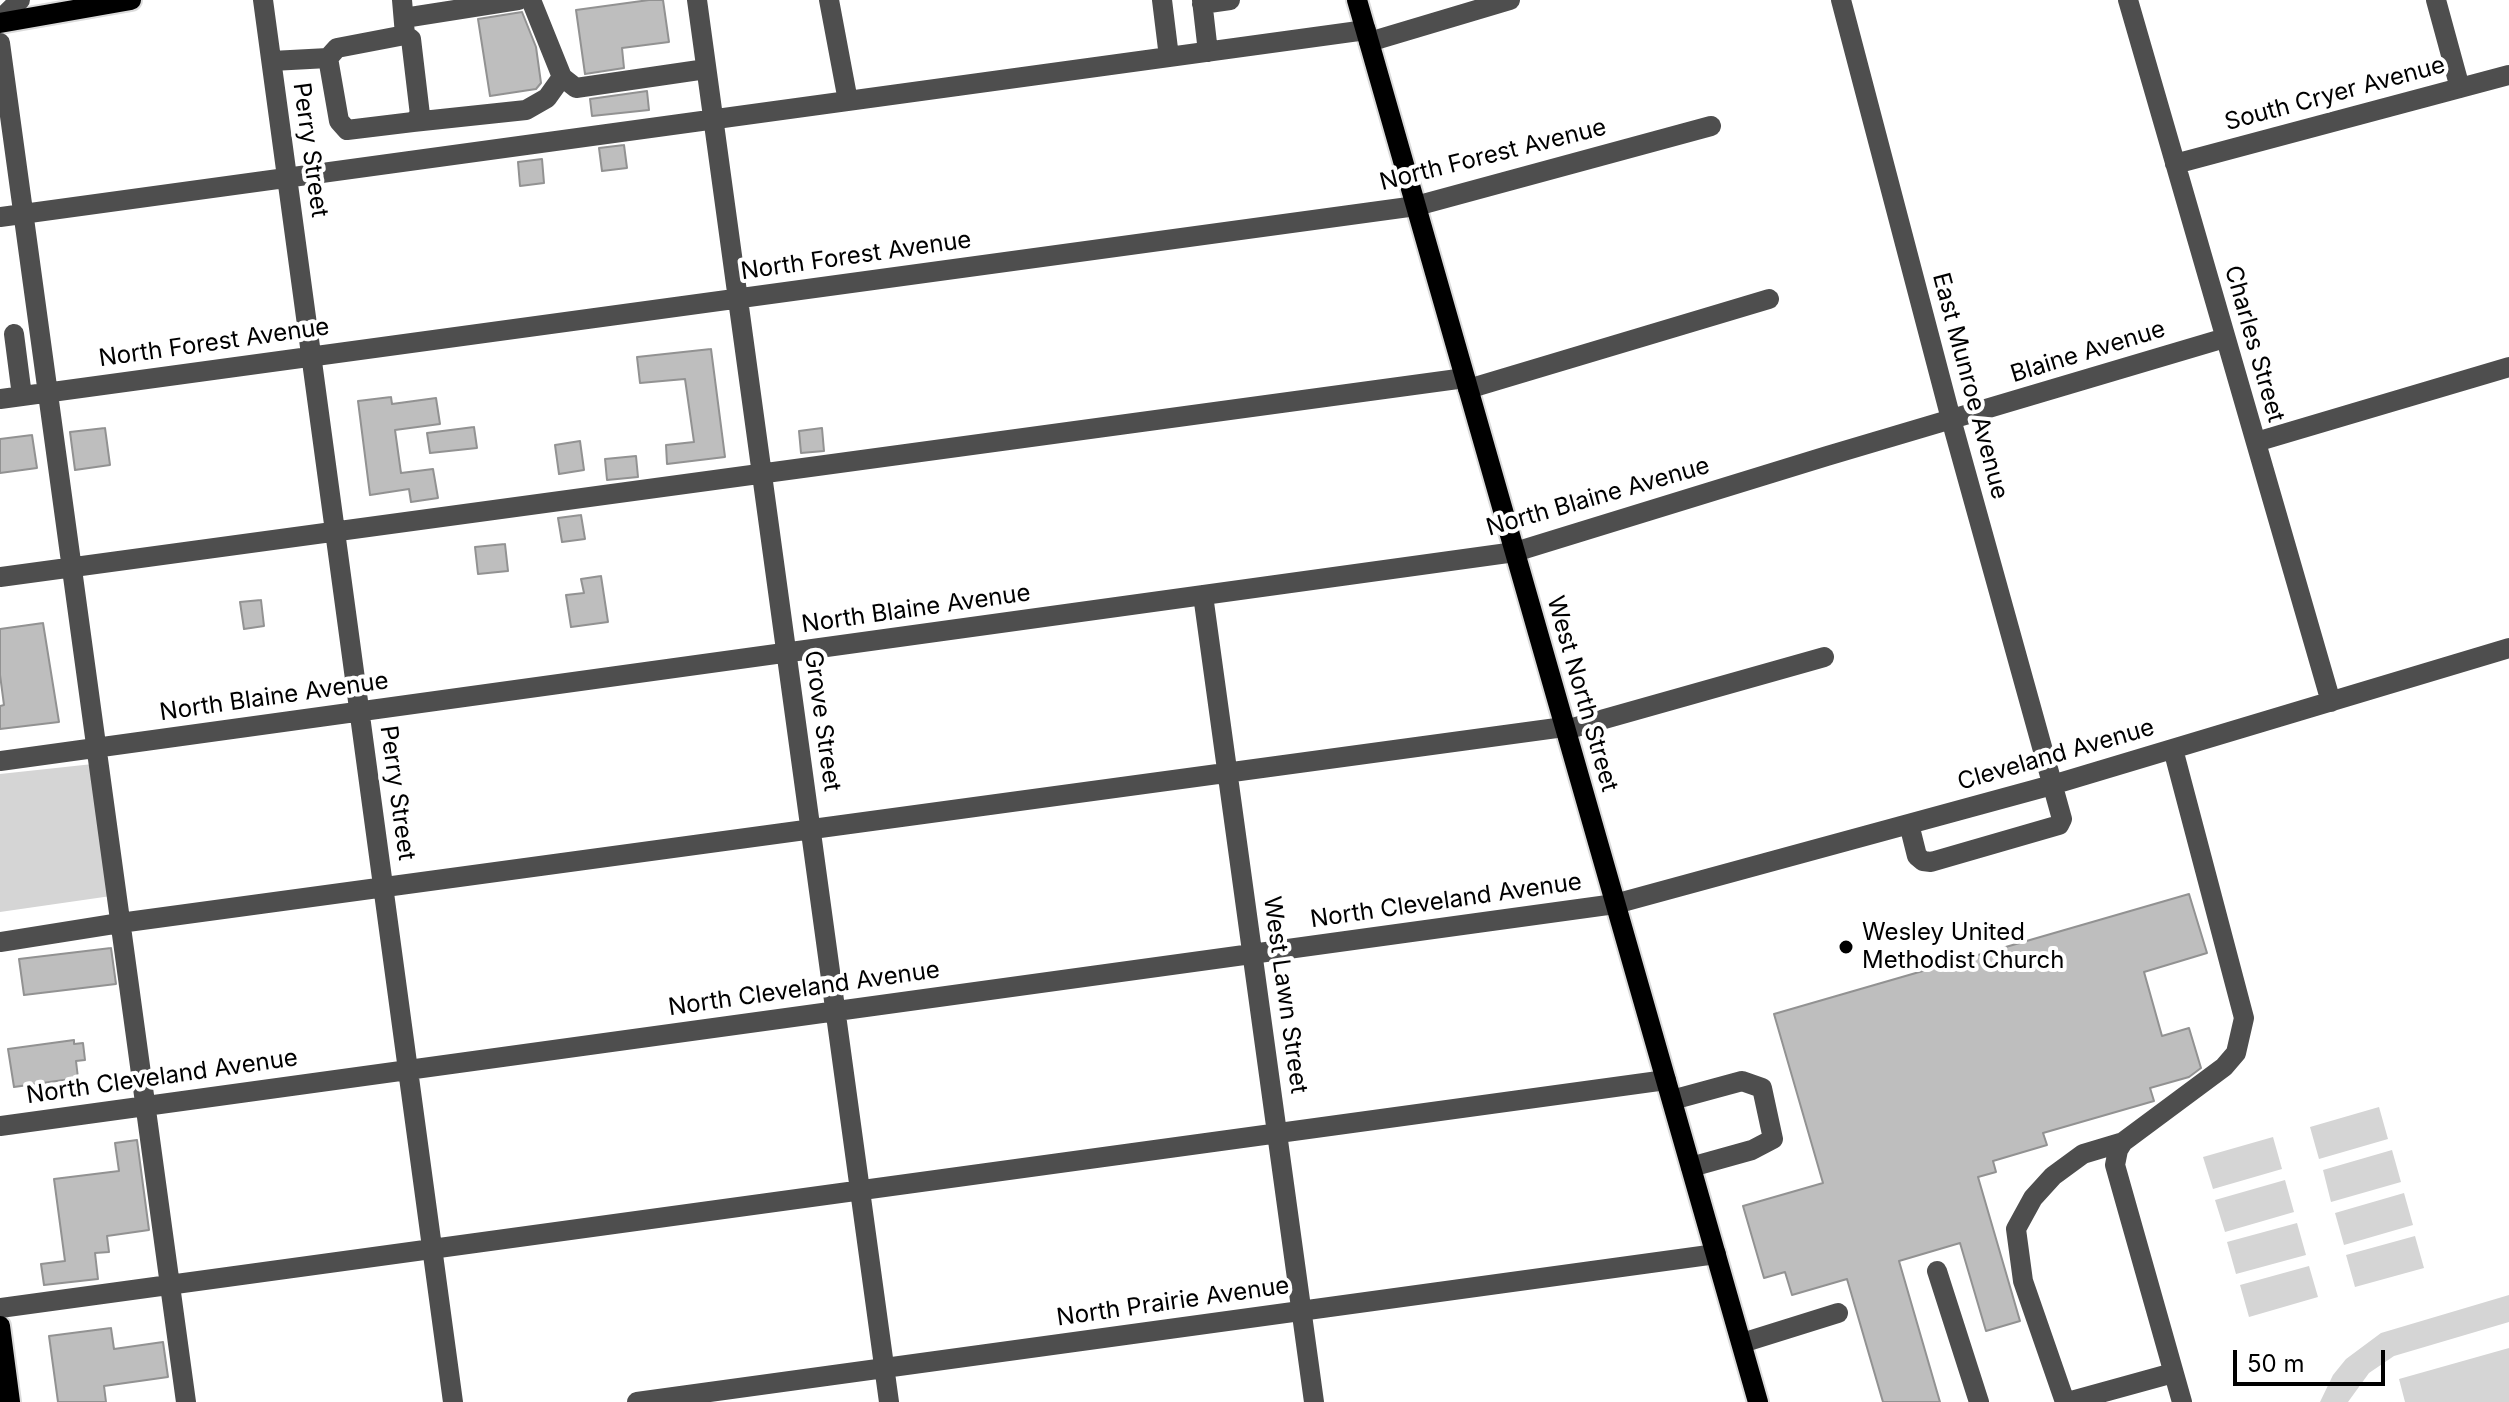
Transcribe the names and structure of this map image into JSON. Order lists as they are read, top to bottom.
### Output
{
  "streets": {
    "main road": ["West North Street"],
    "street": [
      "South Cryer Avenue",
      "Perry Street",
      "North Forest Avenue",
      "Charles Street",
      "Blaine Avenue",
      "East Munroe Avenue",
      "North Blaine Avenue",
      "Grove Street",
      "Cleveland Avenue",
      "North Cleveland Avenue",
      "West Lawn Street",
      "North Prairie Avenue"
    ]
  },
  "crossings": [
    ["South Cryer Avenue", "Charles Street"],
    ["Perry Street", "North Forest Avenue"],
    ["Perry Street", "North Blaine Avenue"],
    ["Perry Street", "North Cleveland Avenue"],
    ["North Forest Avenue", "West North Street"],
    ["North Forest Avenue", "Grove Street"],
    ["Charles Street", "Blaine Avenue"],
    ["Charles Street", "Cleveland Avenue"],
    ["Blaine Avenue", "East Munroe Avenue"],
    ["Blaine Avenue", "North Blaine Avenue"],
    ["East Munroe Avenue", "Cleveland Avenue"],
    ["North Blaine Avenue", "West North Street"],
    ["North Blaine Avenue", "Grove Street"],
    ["North Blaine Avenue", "West Lawn Street"],
    ["West North Street", "Cleveland Avenue"],
    ["West North Street", "North Cleveland Avenue"],
    ["West North Street", "North Prairie Avenue"],
    ["Grove Street", "North Cleveland Avenue"],
    ["Grove Street", "North Prairie Avenue"],
    ["Cleveland Avenue", "North Cleveland Avenue"],
    ["North Cleveland Avenue", "West Lawn Street"],
    ["West Lawn Street", "North Prairie Avenue"]
  ],
  "places": ["Wesley United Methodist Church"],
  "scale_bar": "50 m"
}
